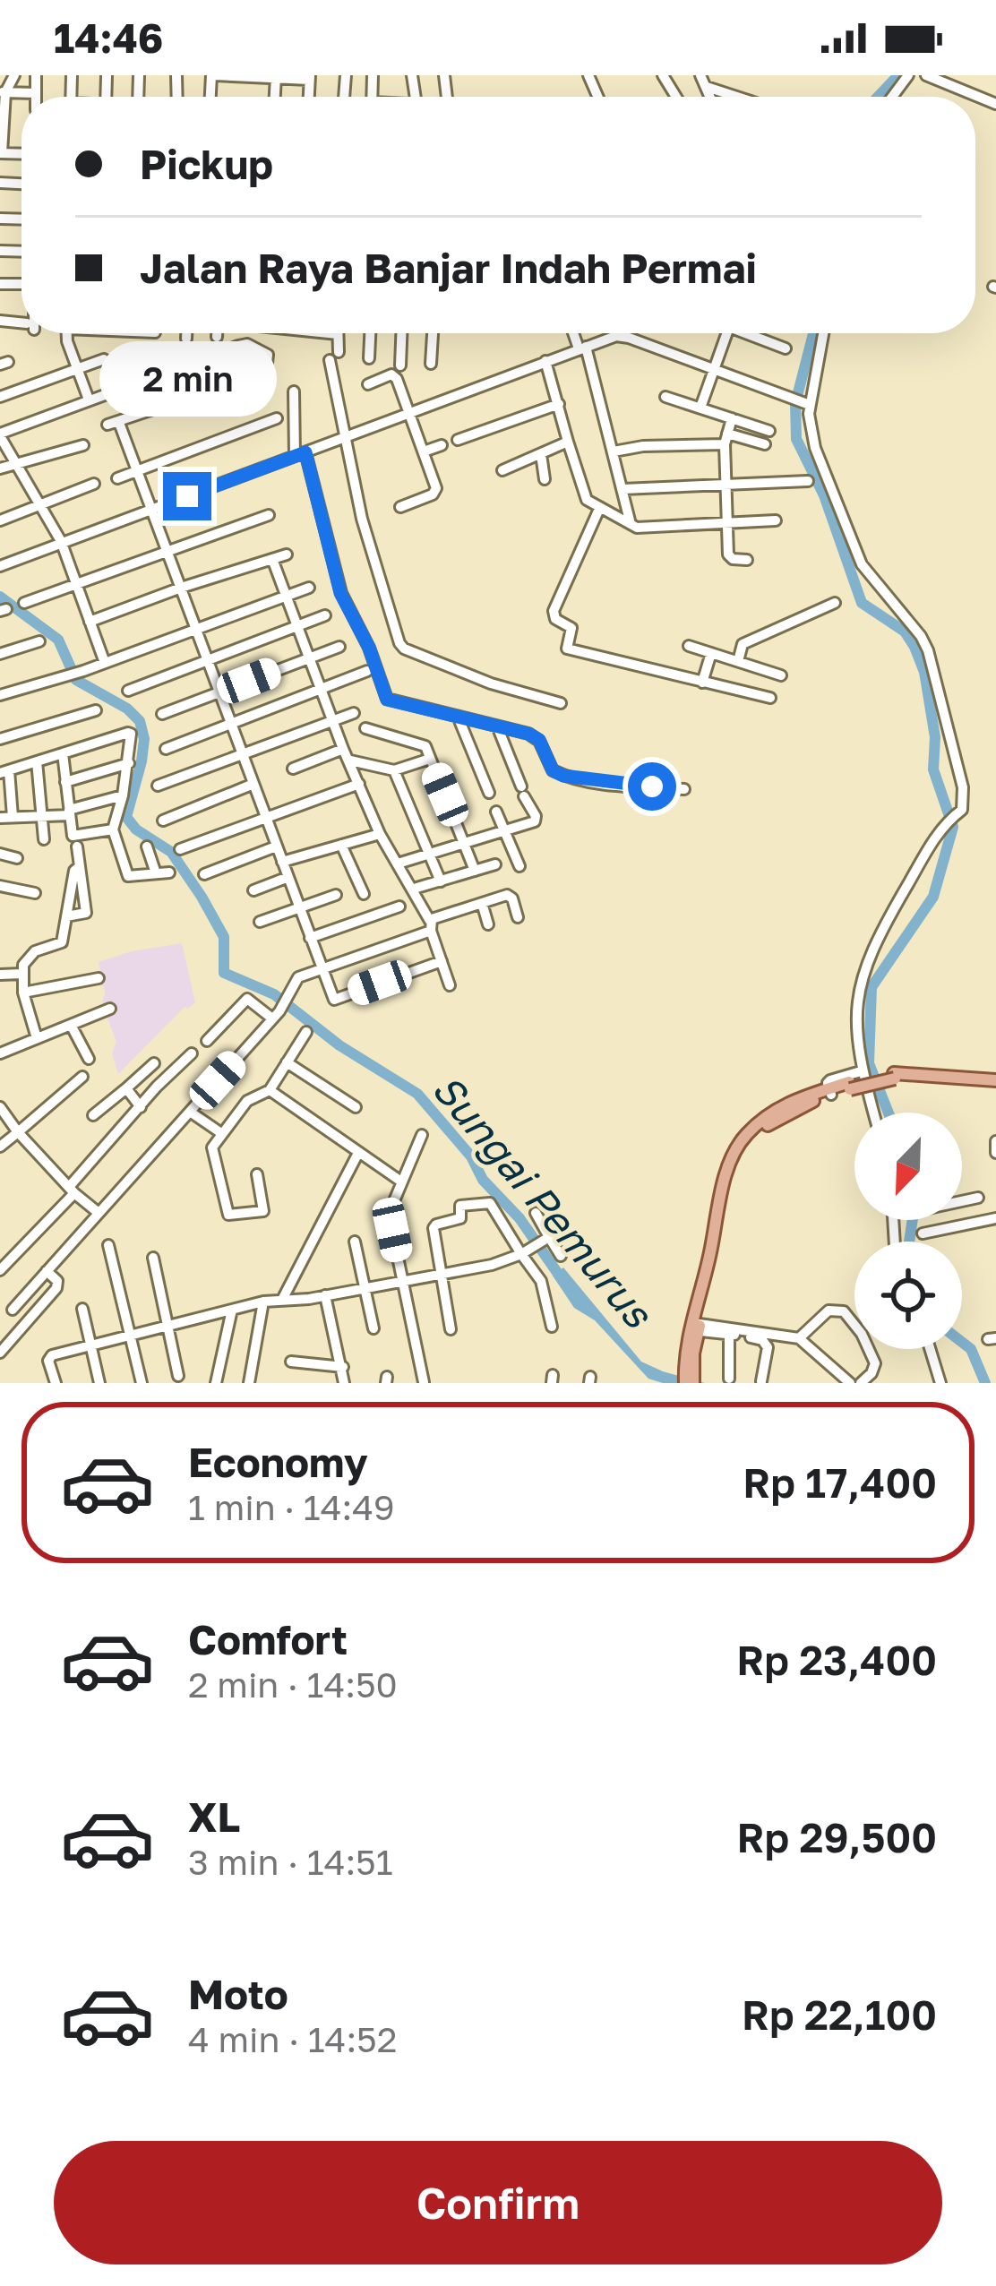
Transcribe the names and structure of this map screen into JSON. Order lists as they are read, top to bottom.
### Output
{
  "water": ["Sungai Pemurus"],
  "north": "bottom left",
  "page": {
    "status": "14:46",
    "banner": ["Pickup", "Jalan Raya Banjar Indah Permai"],
    "bubble": "2 min",
    "list": [
      {
        "name": "Economy",
        "note": "1 min · 14:49",
        "value": "Rp 17,400"
      },
      {
        "name": "Comfort",
        "note": "2 min · 14:50",
        "value": "Rp 23,400"
      },
      {
        "name": "XL",
        "note": "3 min · 14:51",
        "value": "Rp 29,500"
      },
      {
        "name": "Moto",
        "note": "4 min · 14:52",
        "value": "Rp 22,100"
      }
    ],
    "buttons": "Confirm"
  }
}
